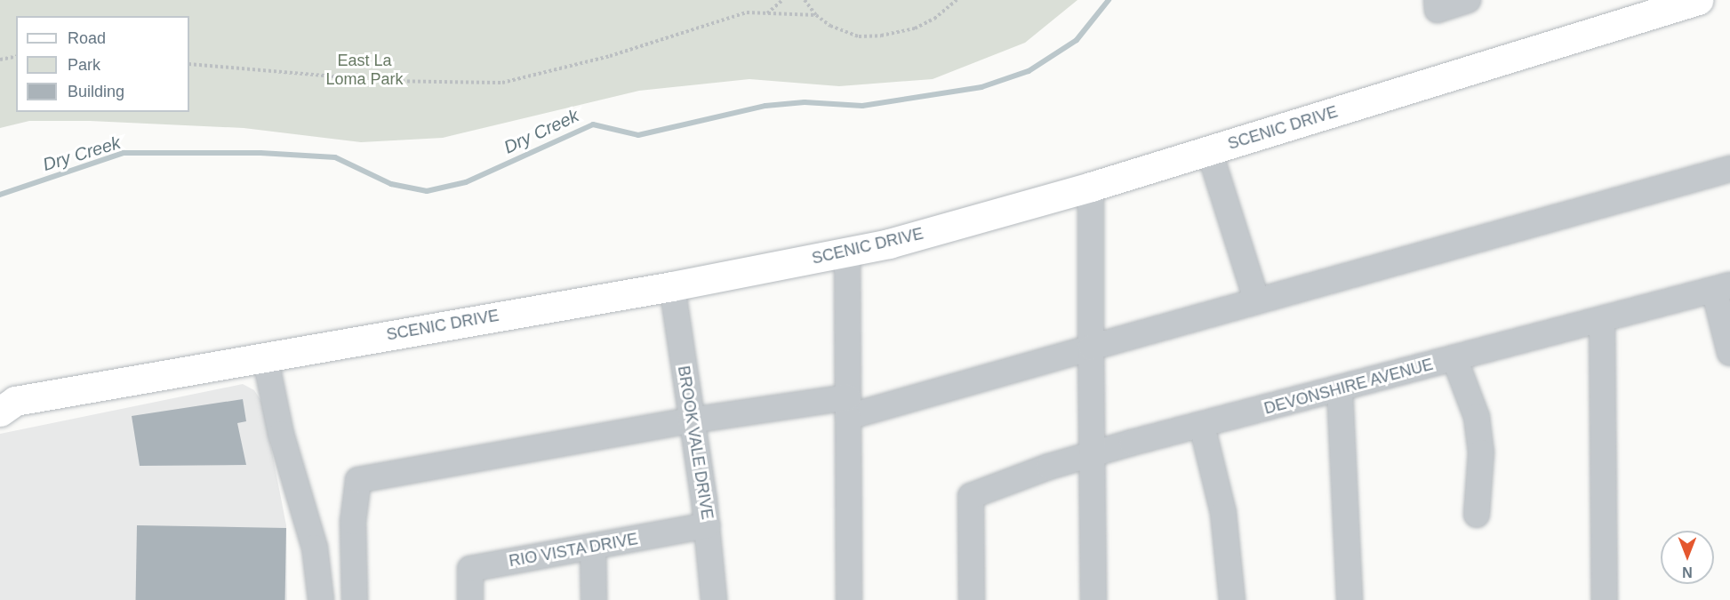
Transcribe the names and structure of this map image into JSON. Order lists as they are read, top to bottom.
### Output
{
  "streets": {
    "main road": ["SCENIC DRIVE"],
    "street": ["DEVONSHIRE AVENUE", "BROOK VALE DRIVE", "RIO VISTA DRIVE"]
  },
  "crossings": [
    ["SCENIC DRIVE", "BROOK VALE DRIVE"],
    ["BROOK VALE DRIVE", "RIO VISTA DRIVE"]
  ],
  "water": ["Dry Creek"],
  "parks": ["East La Loma Park"],
  "legend": ["Road", "Park", "Building"],
  "north": "bottom"
}
